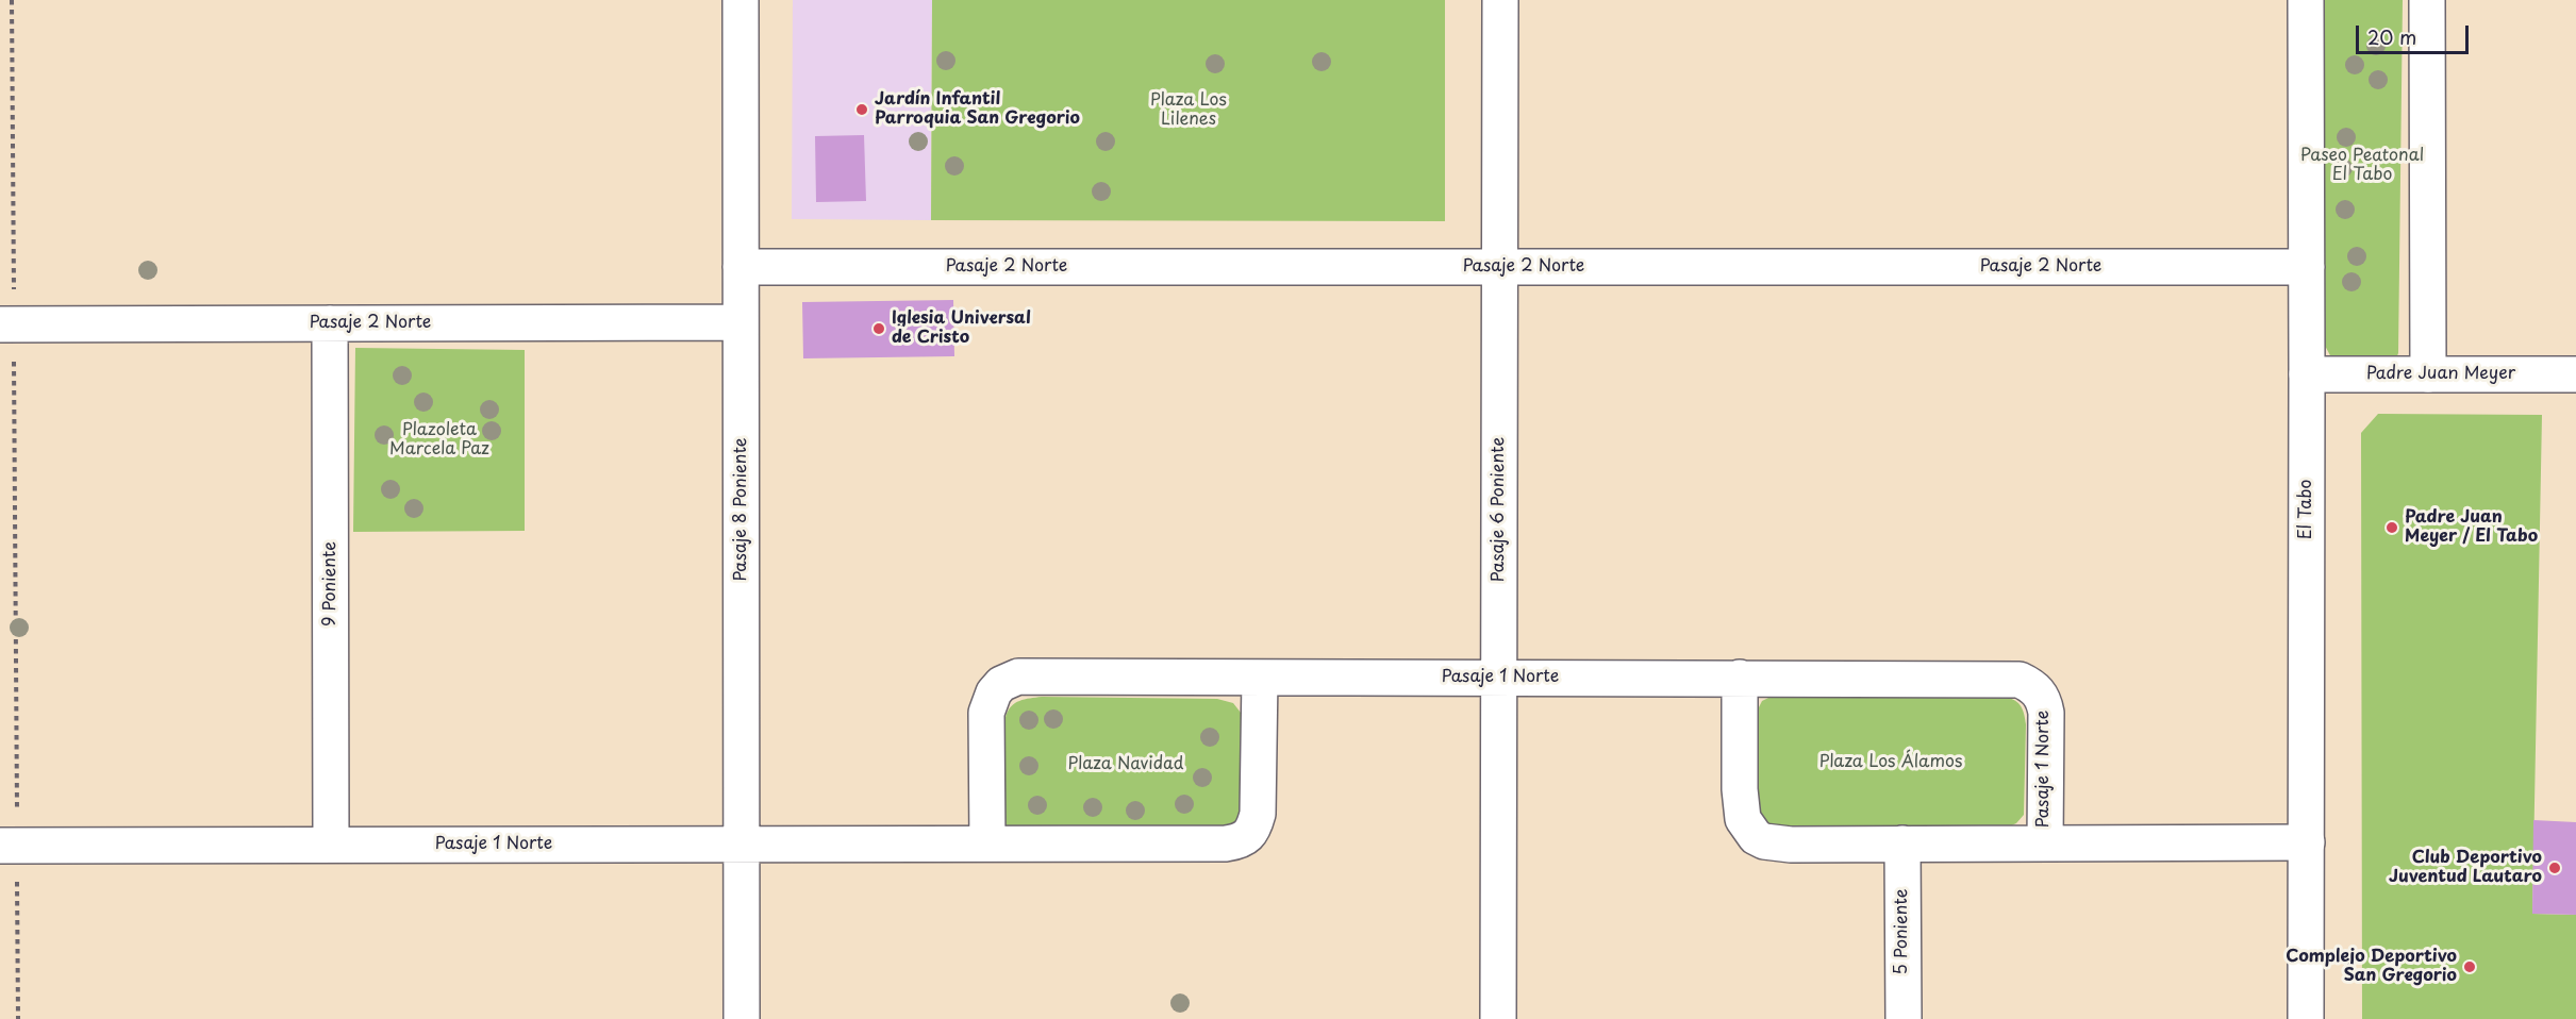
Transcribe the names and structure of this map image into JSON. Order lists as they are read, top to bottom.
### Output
{
  "streets": {
    "street": [
      "Pasaje 2 Norte",
      "Padre Juan Meyer",
      "Pasaje 8 Poniente",
      "Pasaje 6 Poniente",
      "El Tabo",
      "9 Poniente",
      "Pasaje 1 Norte",
      "5 Poniente"
    ]
  },
  "crossings": [
    ["Pasaje 2 Norte", "Pasaje 8 Poniente"],
    ["Pasaje 2 Norte", "Pasaje 6 Poniente"],
    ["Pasaje 2 Norte", "El Tabo"],
    ["Pasaje 2 Norte", "9 Poniente"],
    ["Padre Juan Meyer", "El Tabo"],
    ["Pasaje 8 Poniente", "Pasaje 1 Norte"],
    ["Pasaje 6 Poniente", "Pasaje 1 Norte"],
    ["El Tabo", "Pasaje 1 Norte"],
    ["9 Poniente", "Pasaje 1 Norte"],
    ["Pasaje 1 Norte", "5 Poniente"]
  ],
  "parks": [
    "Plaza Los Lilenes",
    "Paseo Peatonal El Tabo",
    "Plazoleta Marcela Paz",
    "Plaza Los Álamos",
    "Plaza Navidad"
  ],
  "places": [
    "Jardín Infantil Parroquia San Gregorio",
    "Iglesia Universal de Cristo",
    "Padre Juan Meyer / El Tabo",
    "Club Deportivo Juventud Lautaro",
    "Complejo Deportivo San Gregorio"
  ],
  "scale_bar": "20 m"
}
